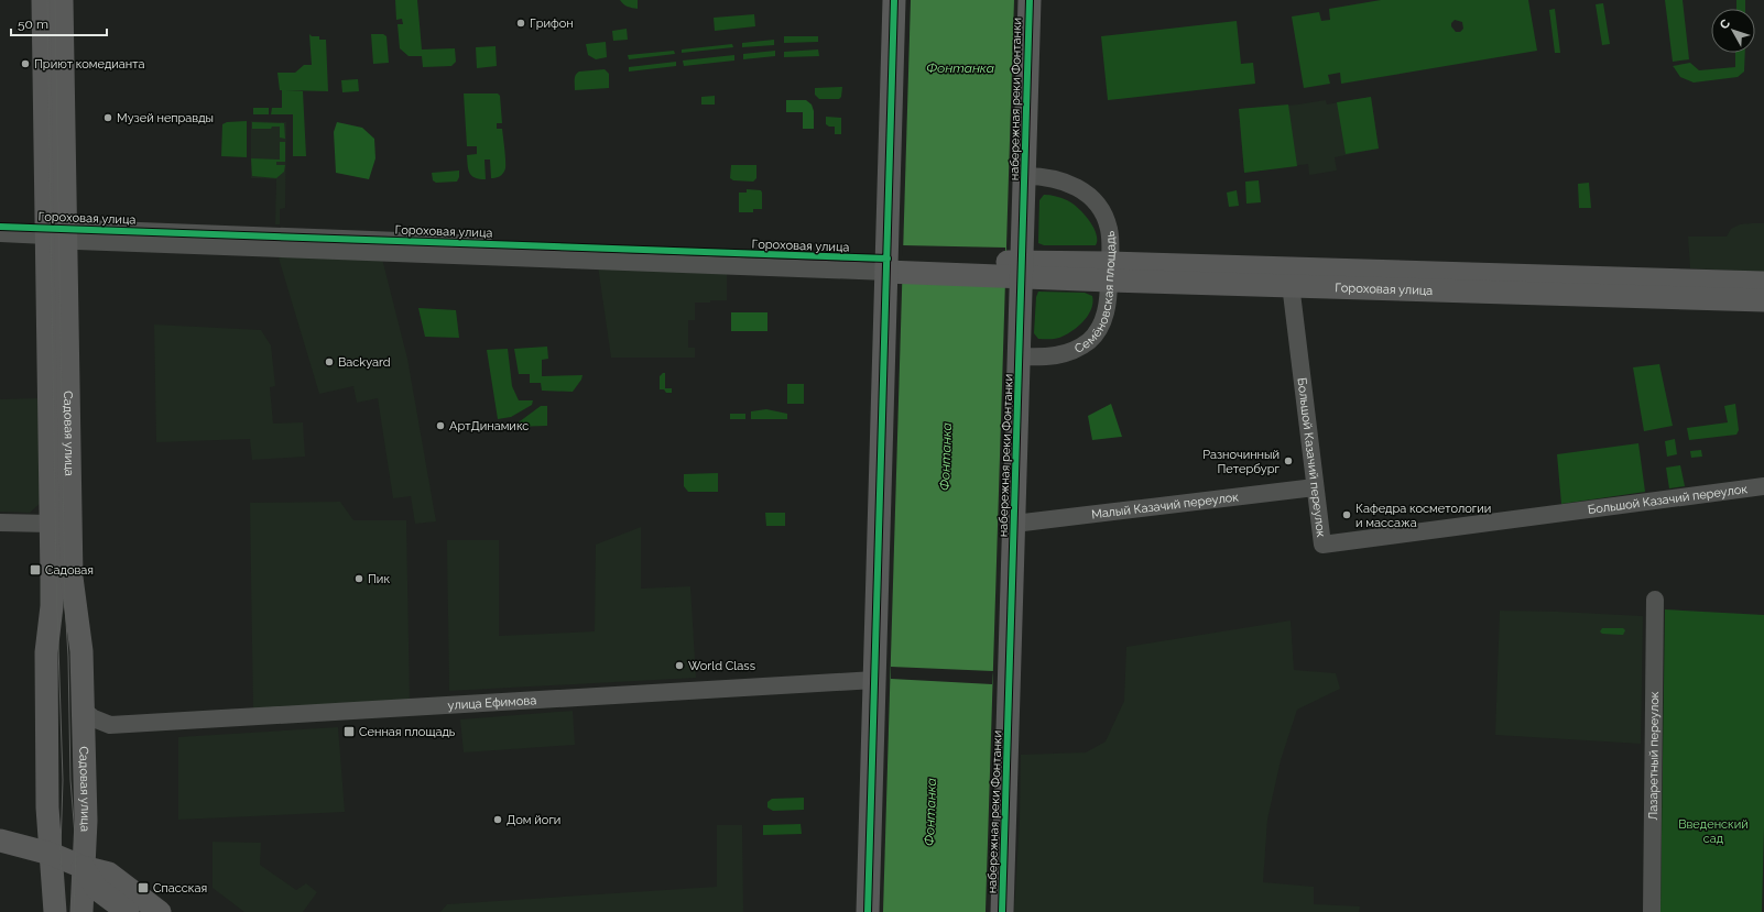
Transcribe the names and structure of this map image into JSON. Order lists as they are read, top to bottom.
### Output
{
  "streets": {
    "main road": ["набережная реки Фонтанки", "Гороховая улица", "Садовая улица"],
    "street": [
      "Семёновская площадь",
      "Большой Казачий переулок",
      "Малый Казачий переулок",
      "улица Ефимова",
      "Лазаретный переулок"
    ]
  },
  "crossings": [
    ["набережная реки Фонтанки", "Гороховая улица"],
    ["набережная реки Фонтанки", "Семёновская площадь"],
    ["набережная реки Фонтанки", "Малый Казачий переулок"],
    ["Гороховая улица", "Семёновская площадь"],
    ["Гороховая улица", "Садовая улица"],
    ["Гороховая улица", "Большой Казачий переулок"],
    ["Садовая улица", "улица Ефимова"],
    ["Большой Казачий переулок", "Малый Казачий переулок"]
  ],
  "water": ["Фонтанка"],
  "parks": ["Введенский сад"],
  "places": {
    "other": [
      "Грифон",
      "Приют комедианта",
      "Музей неправды",
      "Backyard",
      "АртДинамикс",
      "Разночинный Петербург",
      "Кафедра косметологии и массажа",
      "Пик",
      "World Class",
      "Дом йоги"
    ],
    "transit": ["Садовая", "Сенная площадь", "Спасская"]
  },
  "scale_bar": "50 m",
  "north": "top left"
}
